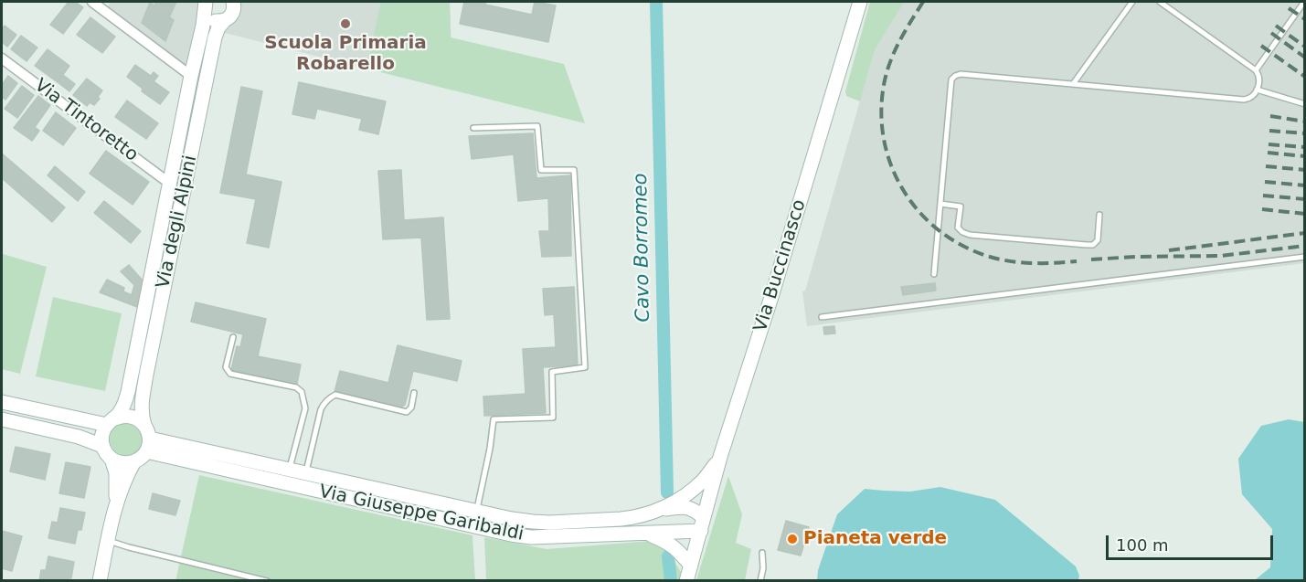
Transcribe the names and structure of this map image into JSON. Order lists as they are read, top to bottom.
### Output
{
  "streets": {
    "street": [
      "Via Tintoretto",
      "Via degli Alpini",
      "Via Buccinasco",
      "Via Giuseppe Garibaldi"
    ]
  },
  "crossings": [
    ["Via degli Alpini", "Via Giuseppe Garibaldi"],
    ["Via Buccinasco", "Via Giuseppe Garibaldi"]
  ],
  "water": ["Cavo Borromeo"],
  "places": ["Scuola Primaria Robarello", "Pianeta verde"],
  "scale_bar": "100 m"
}
